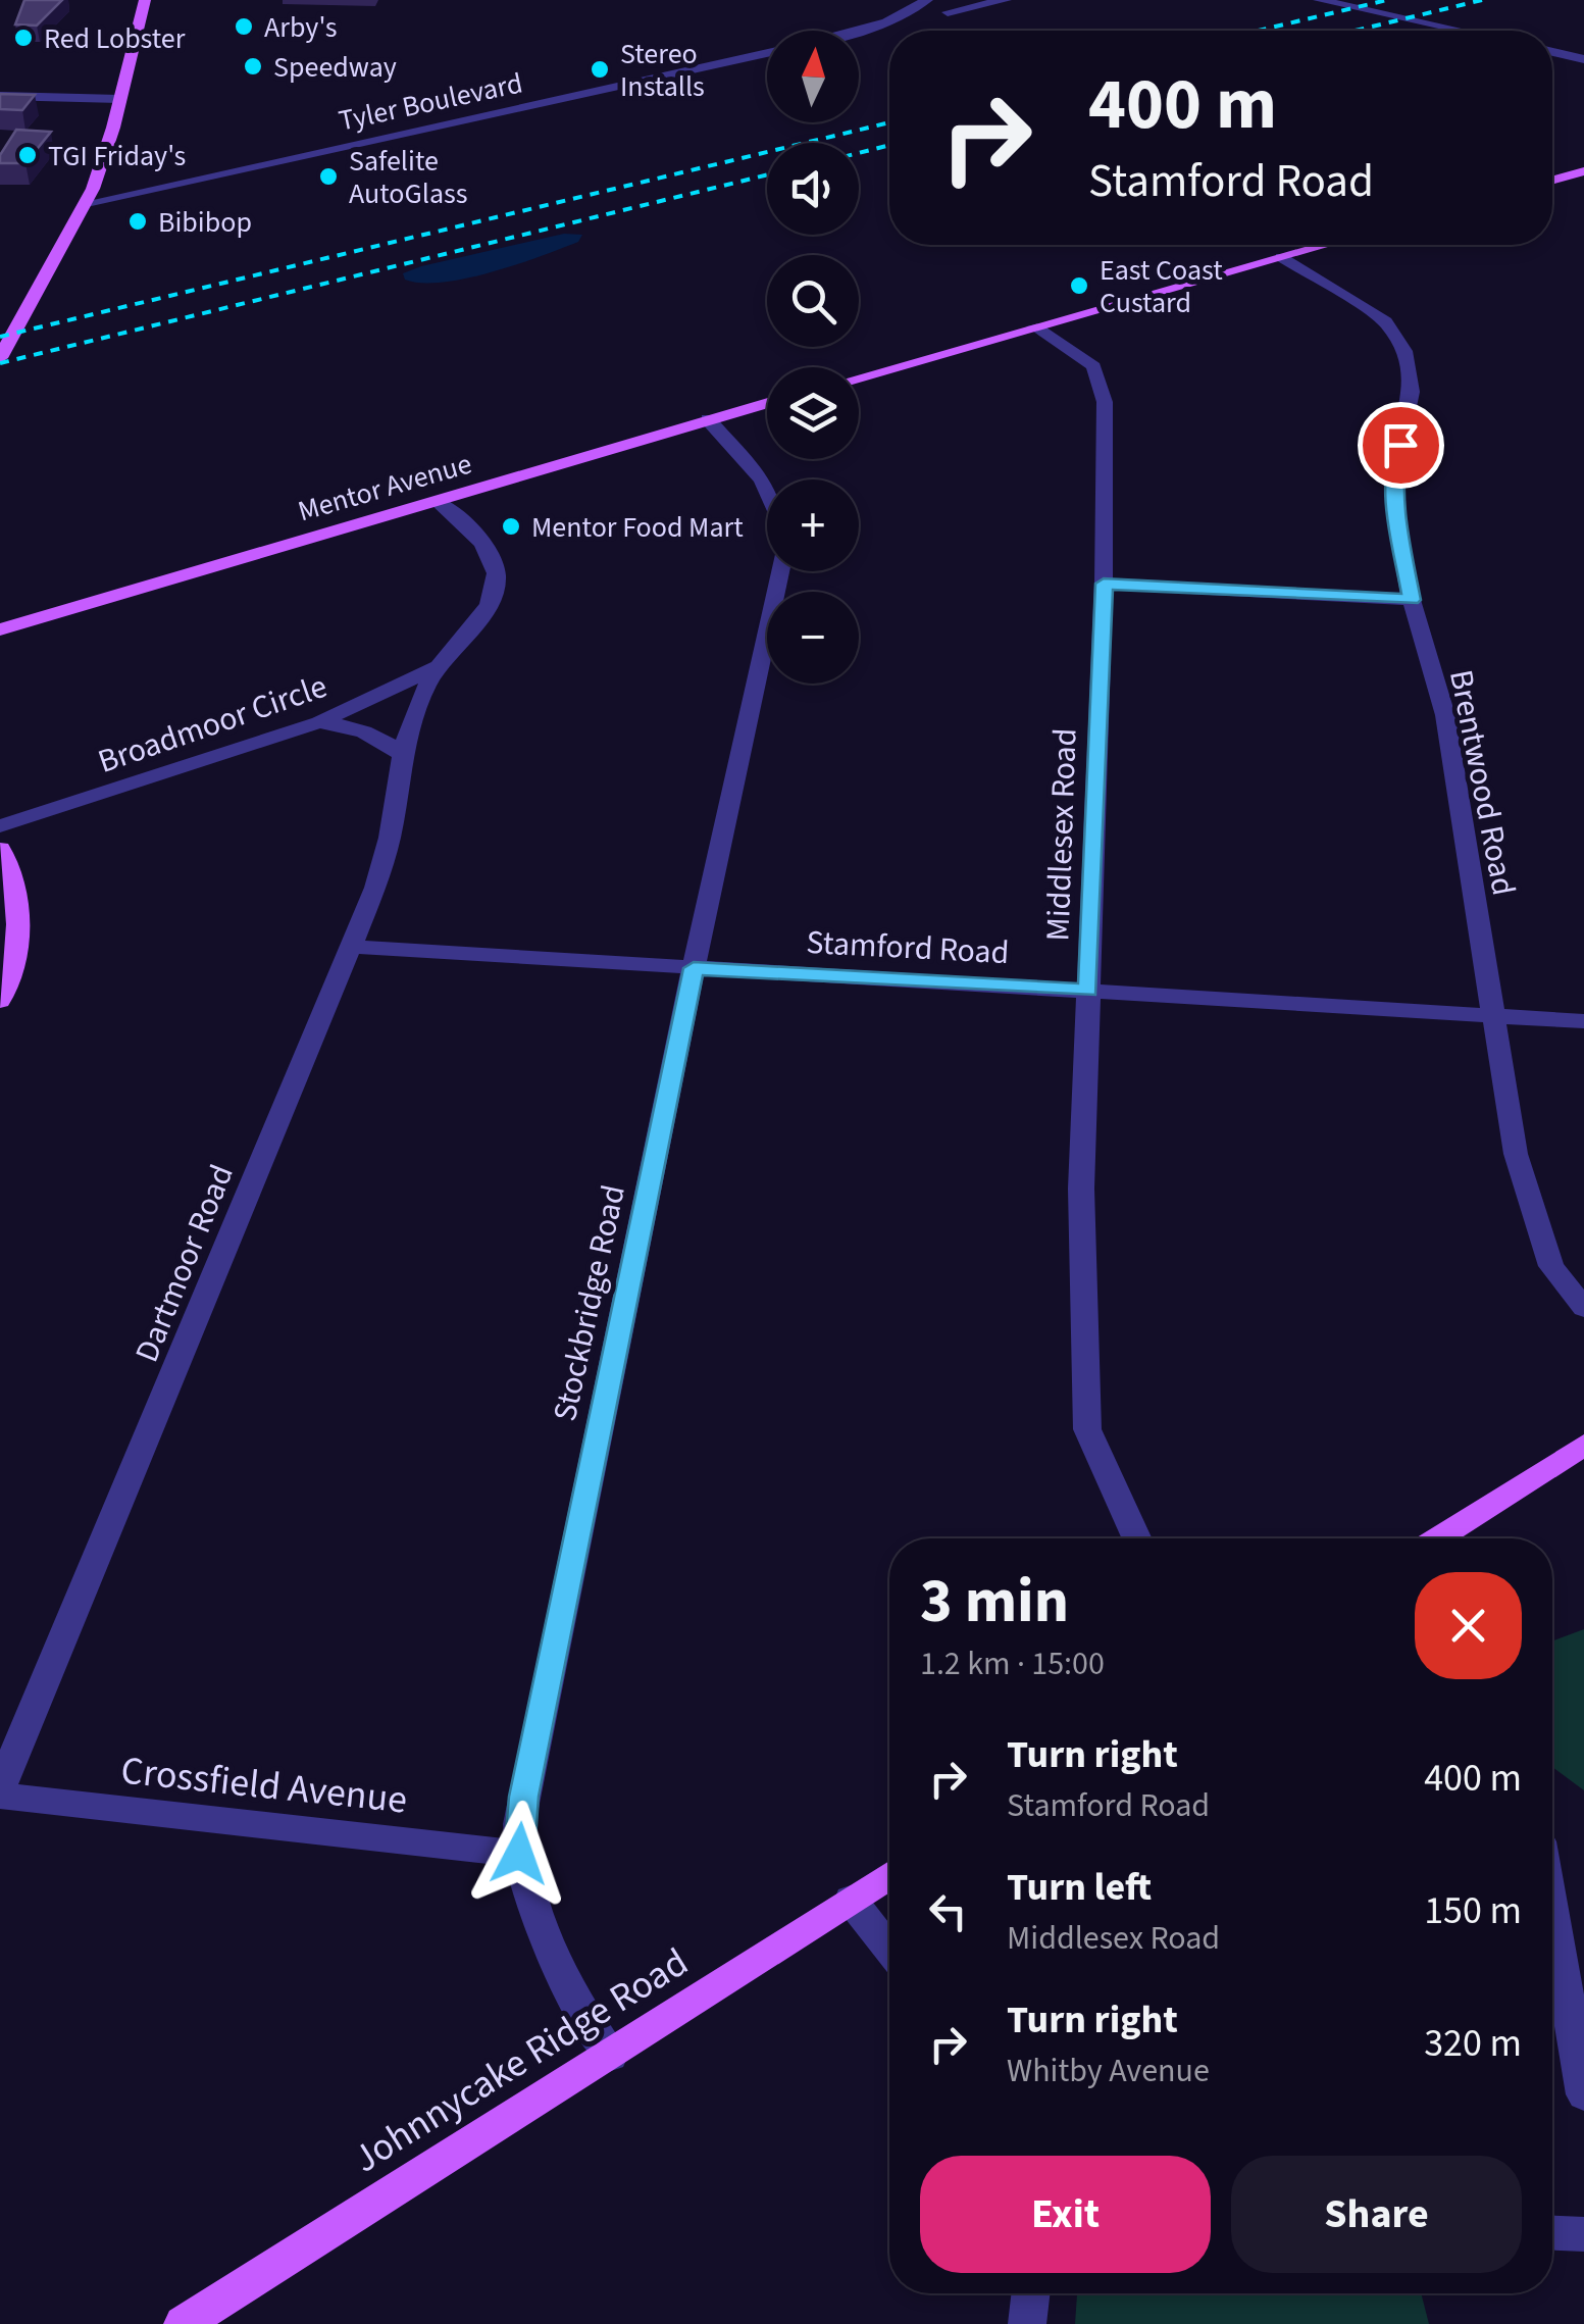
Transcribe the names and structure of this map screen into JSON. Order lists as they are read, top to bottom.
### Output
{
  "streets": {
    "main road": ["Mentor Avenue", "Johnnycake Ridge Road"],
    "street": [
      "Tyler Boulevard",
      "Broadmoor Circle",
      "Brentwood Road",
      "Middlesex Road",
      "Stamford Road",
      "Dartmoor Road",
      "Stockbridge Road",
      "Crossfield Avenue"
    ]
  },
  "crossings": [
    ["Mentor Avenue", "Dartmoor Road"],
    ["Broadmoor Circle", "Dartmoor Road"],
    ["Brentwood Road", "Stamford Road"],
    ["Middlesex Road", "Stamford Road"],
    ["Stamford Road", "Dartmoor Road"],
    ["Stamford Road", "Stockbridge Road"],
    ["Dartmoor Road", "Crossfield Avenue"],
    ["Stockbridge Road", "Crossfield Avenue"],
    ["Stockbridge Road", "Johnnycake Ridge Road"]
  ],
  "places": [
    "Arby's",
    "Red Lobster",
    "Speedway",
    "Stereo Installs",
    "TGI Friday's",
    "Safelite AutoGlass",
    "Bibibop",
    "East Coast Custard",
    "Mentor Food Mart"
  ],
  "north": "top",
  "page": {
    "map_buttons": ["+", "−"],
    "turn": ["400 m", "Stamford Road"],
    "heading": ["3 min", "1.2 km · 15:00"],
    "list": [
      {
        "name": "Turn right",
        "note": "Stamford Road",
        "value": "400 m"
      },
      {
        "name": "Turn left",
        "note": "Middlesex Road",
        "value": "150 m"
      },
      {
        "name": "Turn right",
        "note": "Whitby Avenue",
        "value": "320 m"
      }
    ],
    "buttons": ["Exit", "Share"]
  }
}
